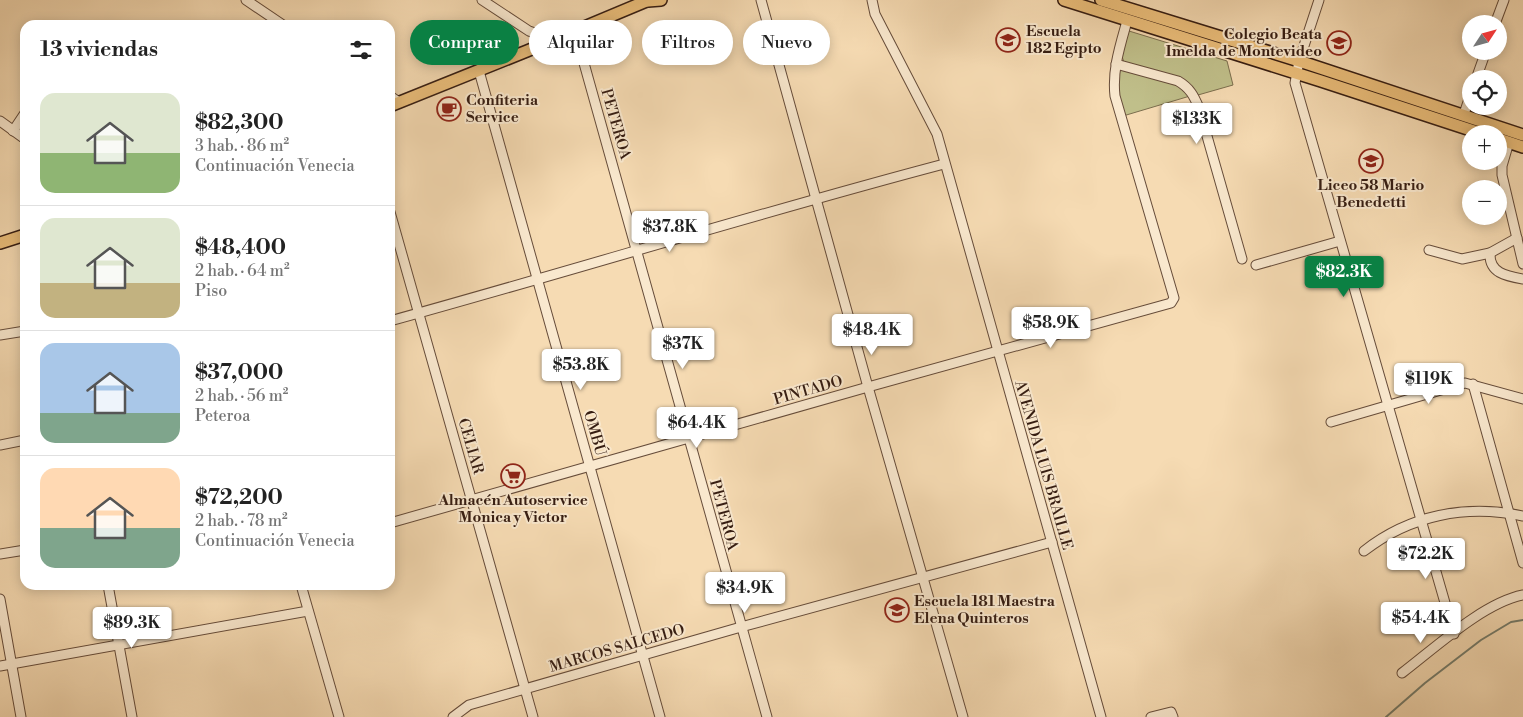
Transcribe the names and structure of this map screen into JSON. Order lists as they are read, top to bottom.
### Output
{
  "streets": {
    "street": [
      "PETEROA",
      "PINTADO",
      "OMBÚ",
      "CELIAR",
      "AVENIDA LUIS BRAILLE",
      "MARCOS SALCEDO"
    ]
  },
  "crossings": [
    ["PETEROA", "PINTADO"],
    ["PETEROA", "MARCOS SALCEDO"],
    ["PINTADO", "OMBÚ"],
    ["PINTADO", "CELIAR"],
    ["PINTADO", "AVENIDA LUIS BRAILLE"],
    ["OMBÚ", "MARCOS SALCEDO"],
    ["CELIAR", "MARCOS SALCEDO"],
    ["AVENIDA LUIS BRAILLE", "MARCOS SALCEDO"]
  ],
  "places": {
    "school or university": [
      "Escuela 182 Egipto",
      "Colegio Beata Imelda de Montevideo",
      "Liceo 58 Mario Benedetti",
      "Escuela 181 Maestra Elena Quinteros"
    ],
    "cafe": ["Confiteria Service"],
    "supermarket": ["Almacén Autoservice Monica y Victor"]
  },
  "north": "top right",
  "page": {
    "map_buttons": ["+", "−"],
    "chip": [
      "Comprar",
      "Alquilar",
      "Filtros",
      "Nuevo"
    ],
    "heading": "13 viviendas",
    "list": [
      {
        "name": "$82,300",
        "note": "3 hab. · 86 m² · Continuación Venecia"
      },
      {
        "name": "$48,400",
        "note": "2 hab. · 64 m² · Piso"
      },
      {
        "name": "$37,000",
        "note": "2 hab. · 56 m² · Peteroa"
      },
      {
        "name": "$72,200",
        "note": "2 hab. · 78 m² · Continuación Venecia"
      }
    ],
    "price": [
      "$133K",
      "$37.8K",
      "$82.3K",
      "$58.9K",
      "$48.4K",
      "$37K",
      "$53.8K",
      "$119K",
      "$64.4K",
      "$72.2K",
      "$34.9K",
      "$54.4K",
      "$89.3K"
    ]
  }
}
